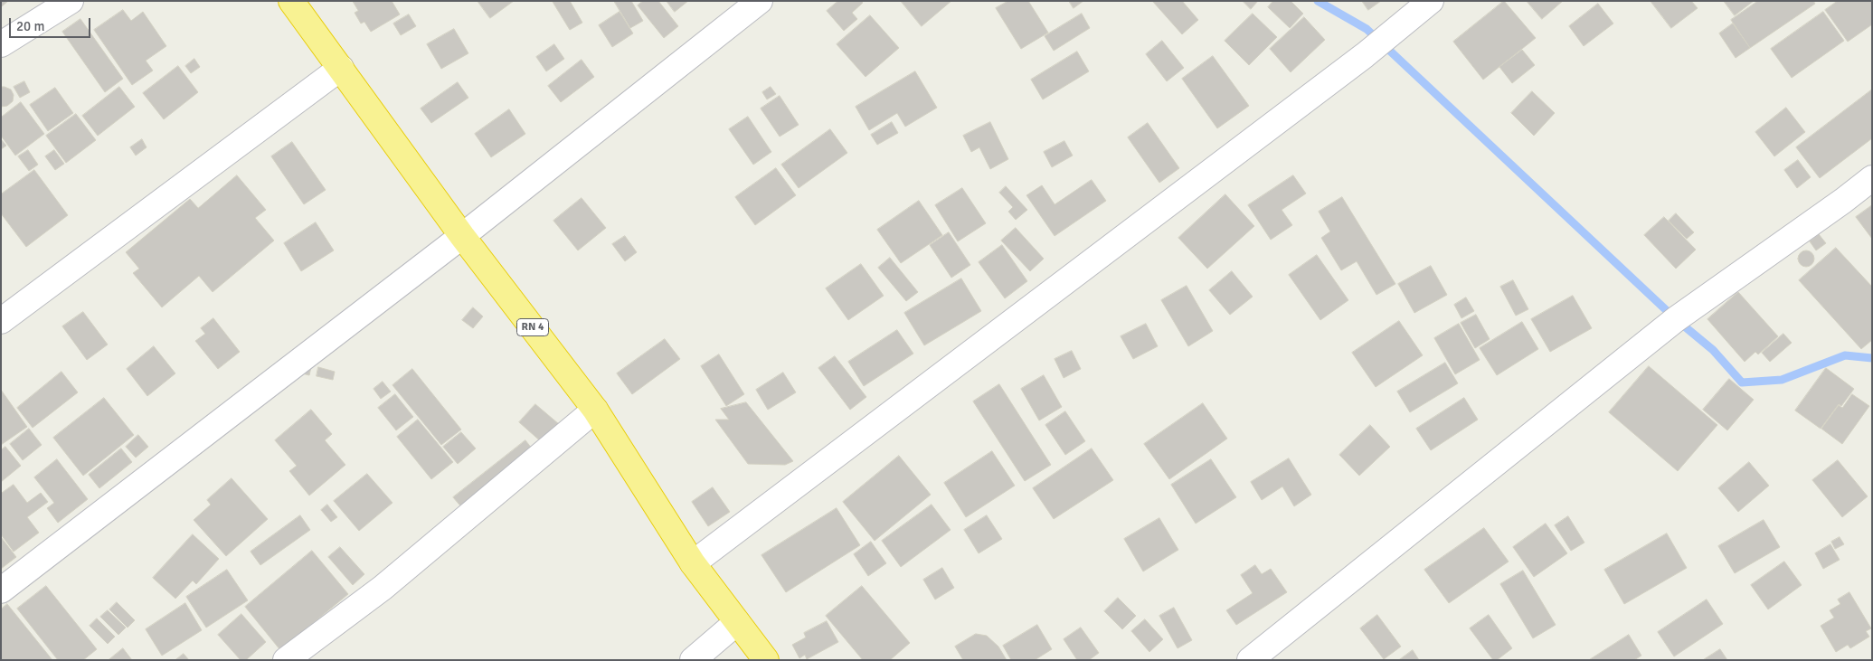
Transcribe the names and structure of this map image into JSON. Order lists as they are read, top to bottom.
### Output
{
  "streets": {
    "highway": ["RN 4"]
  },
  "scale_bar": "20 m"
}
